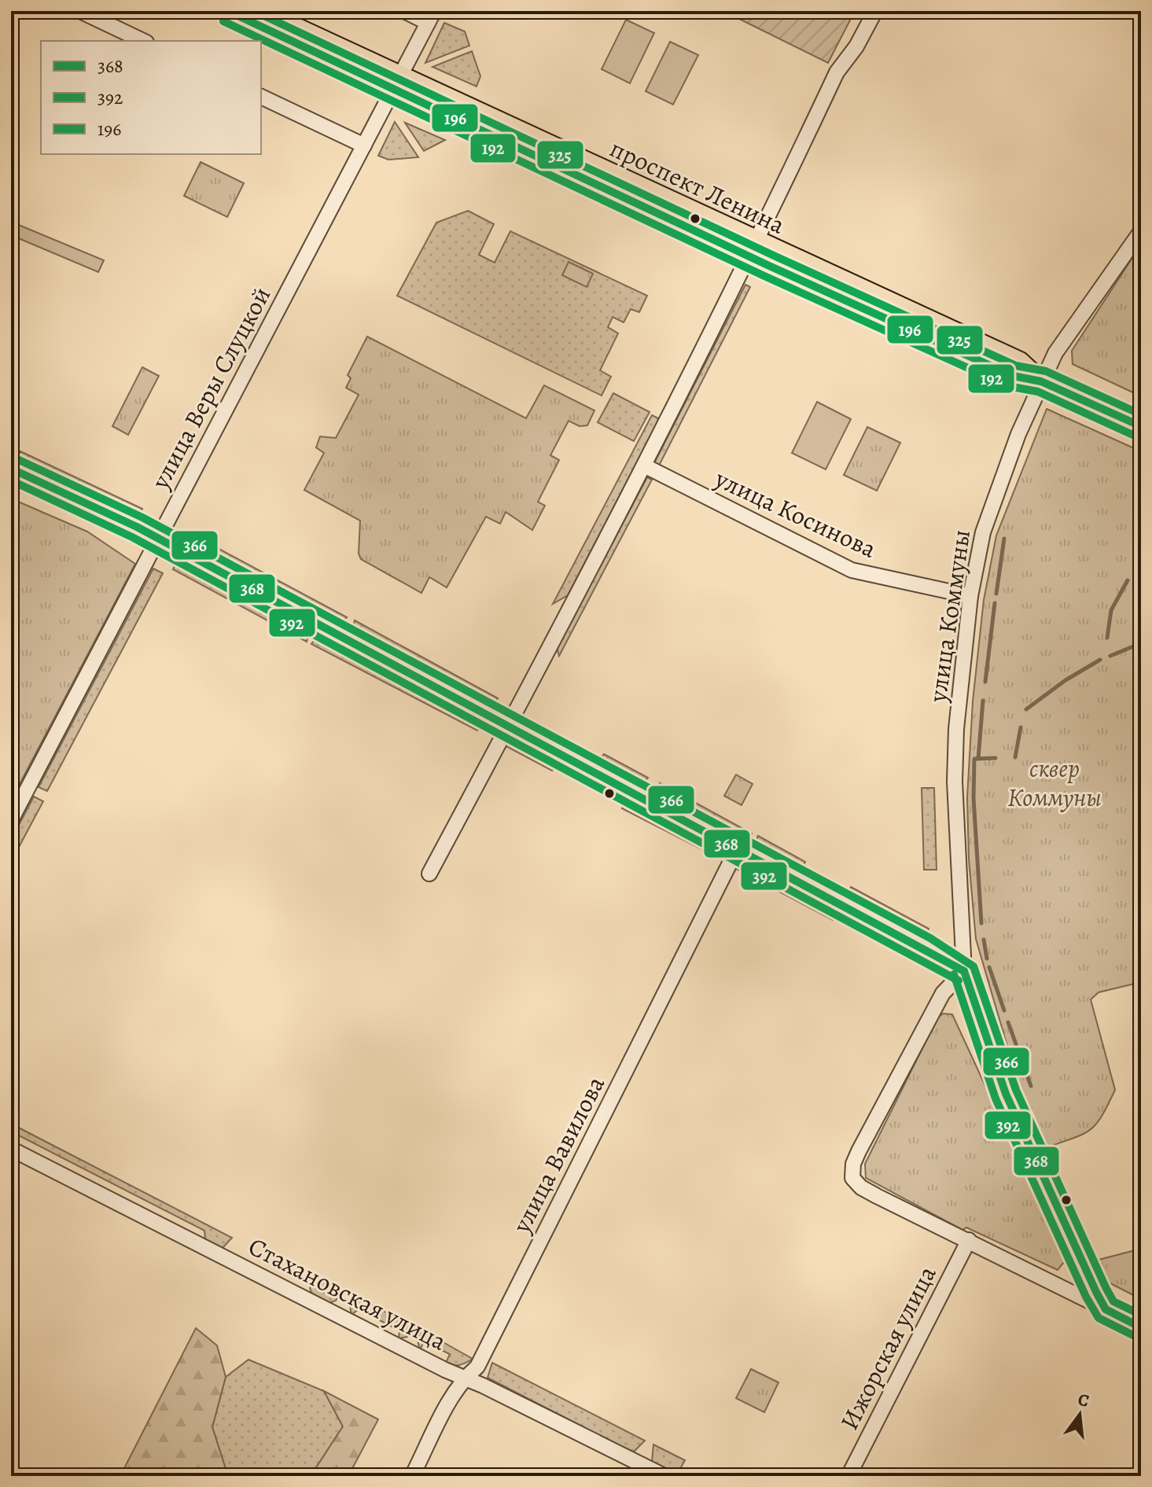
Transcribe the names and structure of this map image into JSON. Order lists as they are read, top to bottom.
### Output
{
  "streets": {
    "main road": ["проспект Ленина"],
    "street": [
      "улица Веры Слуцкой",
      "улица Косинова",
      "улица Коммуны",
      "улица Вавилова",
      "Стахановская улица",
      "Ижорская улица"
    ]
  },
  "crossings": [
    ["проспект Ленина", "улица Веры Слуцкой"],
    ["проспект Ленина", "улица Коммуны"],
    ["улица Косинова", "улица Коммуны"],
    ["улица Вавилова", "Стахановская улица"]
  ],
  "parks": ["сквер Коммуны"],
  "lines": [
    "transit line 196",
    "transit line 325",
    "transit line 192",
    "transit line 366",
    "transit line 368",
    "transit line 392"
  ],
  "legend": ["368", "392", "196"],
  "north": "top"
}
